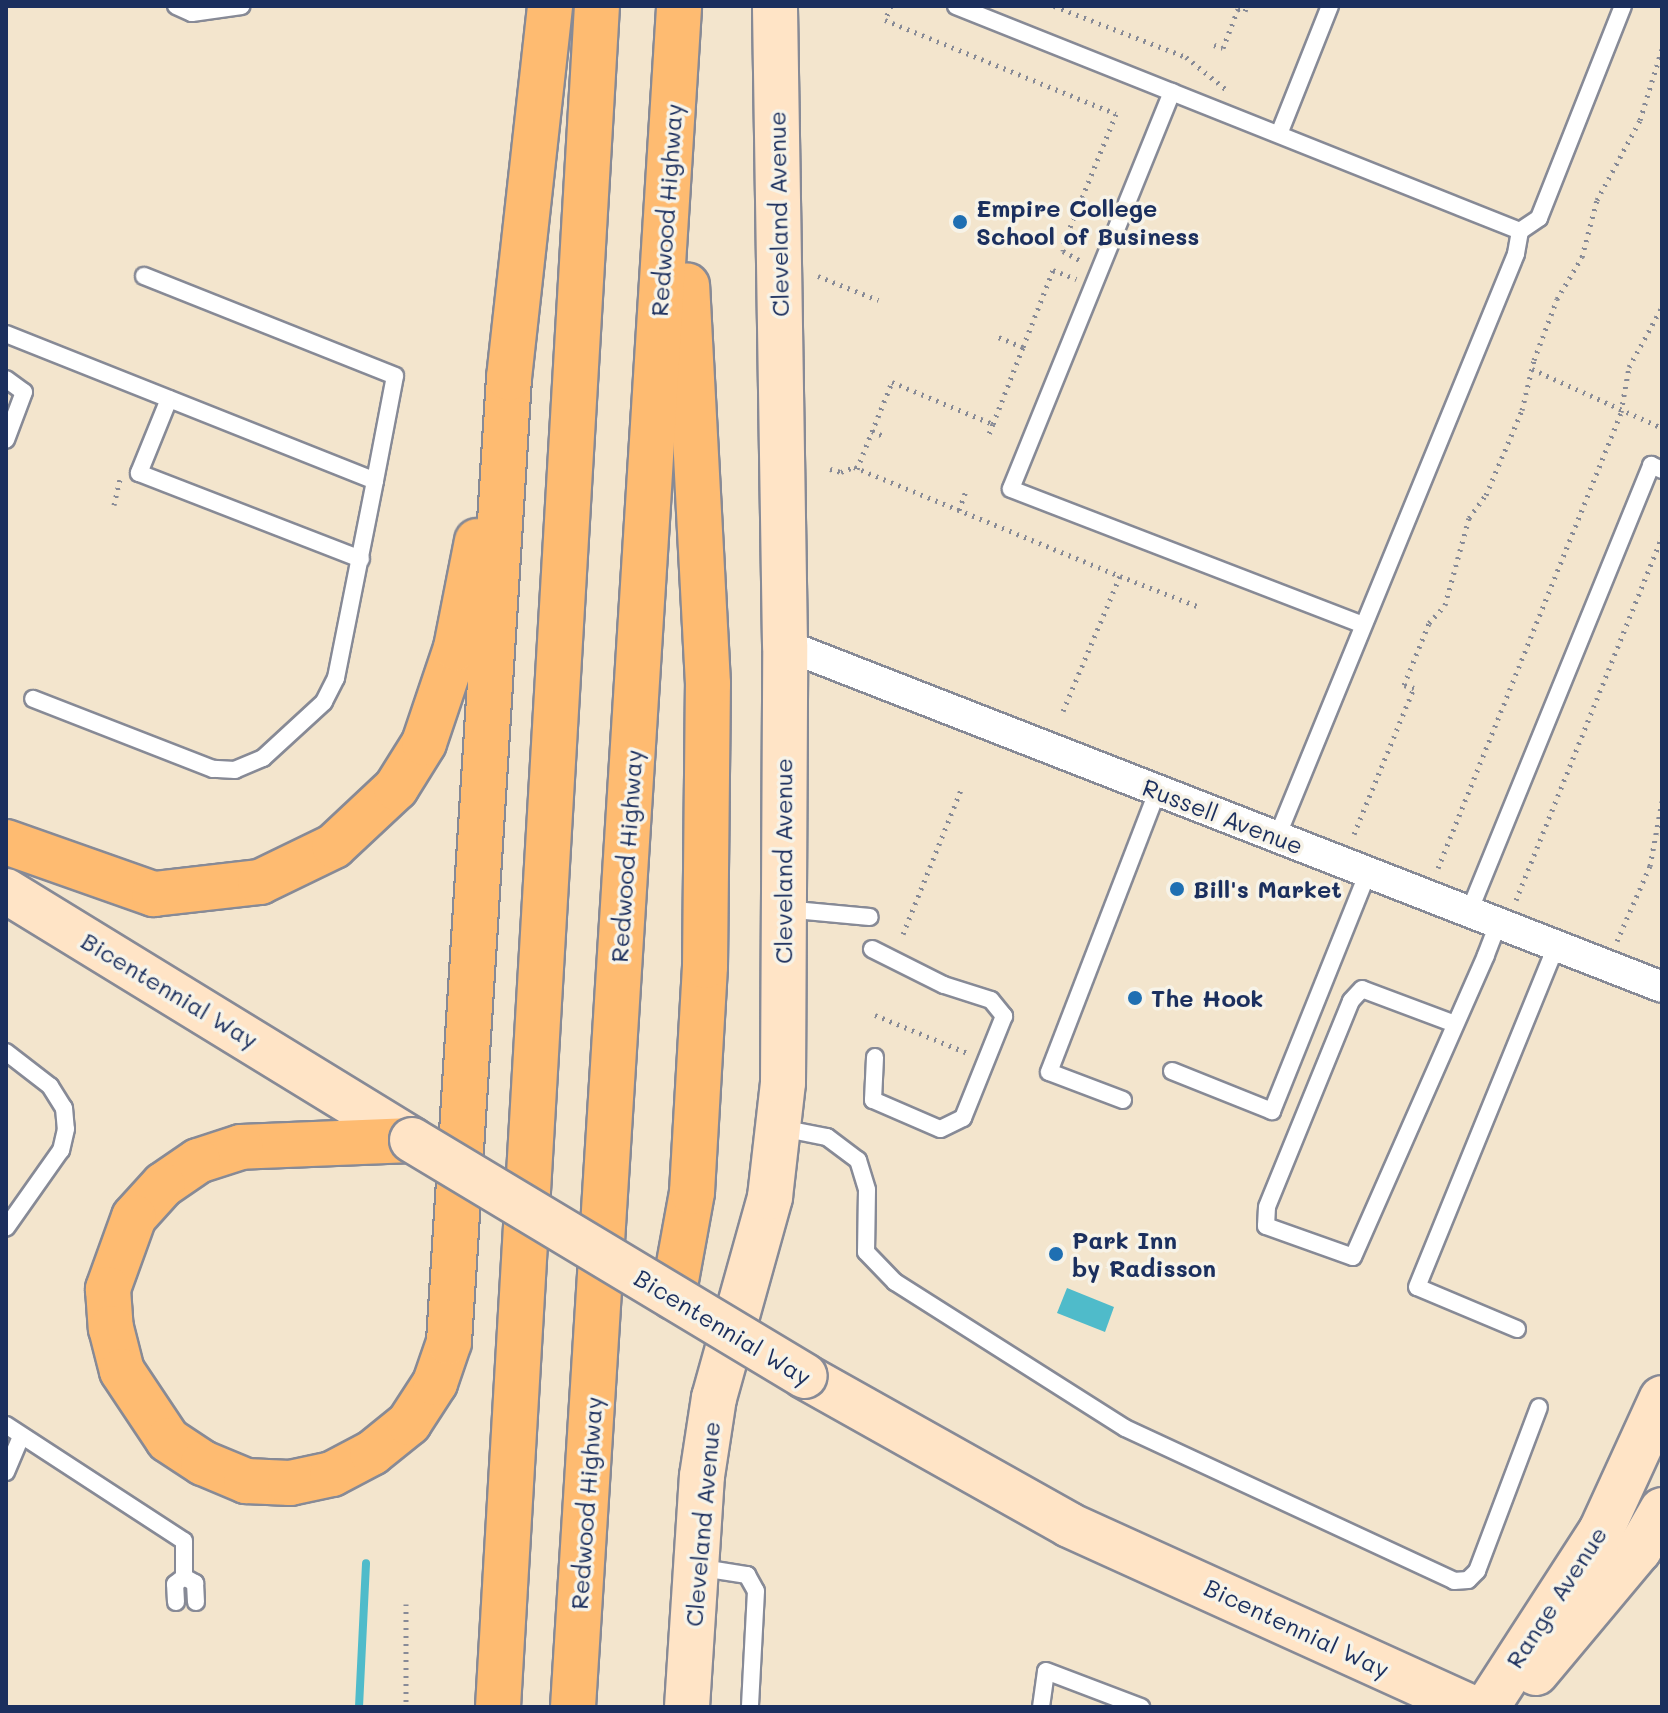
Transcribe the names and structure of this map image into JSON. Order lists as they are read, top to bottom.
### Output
{
  "streets": {
    "highway": ["Redwood Highway"],
    "main road": ["Cleveland Avenue", "Bicentennial Way", "Range Avenue"],
    "street": ["Russell Avenue"]
  },
  "crossings": [
    ["Cleveland Avenue", "Russell Avenue"]
  ],
  "places": [
    "Empire College School of Business",
    "Bill's Market",
    "The Hook",
    "Park Inn by Radisson"
  ]
}
